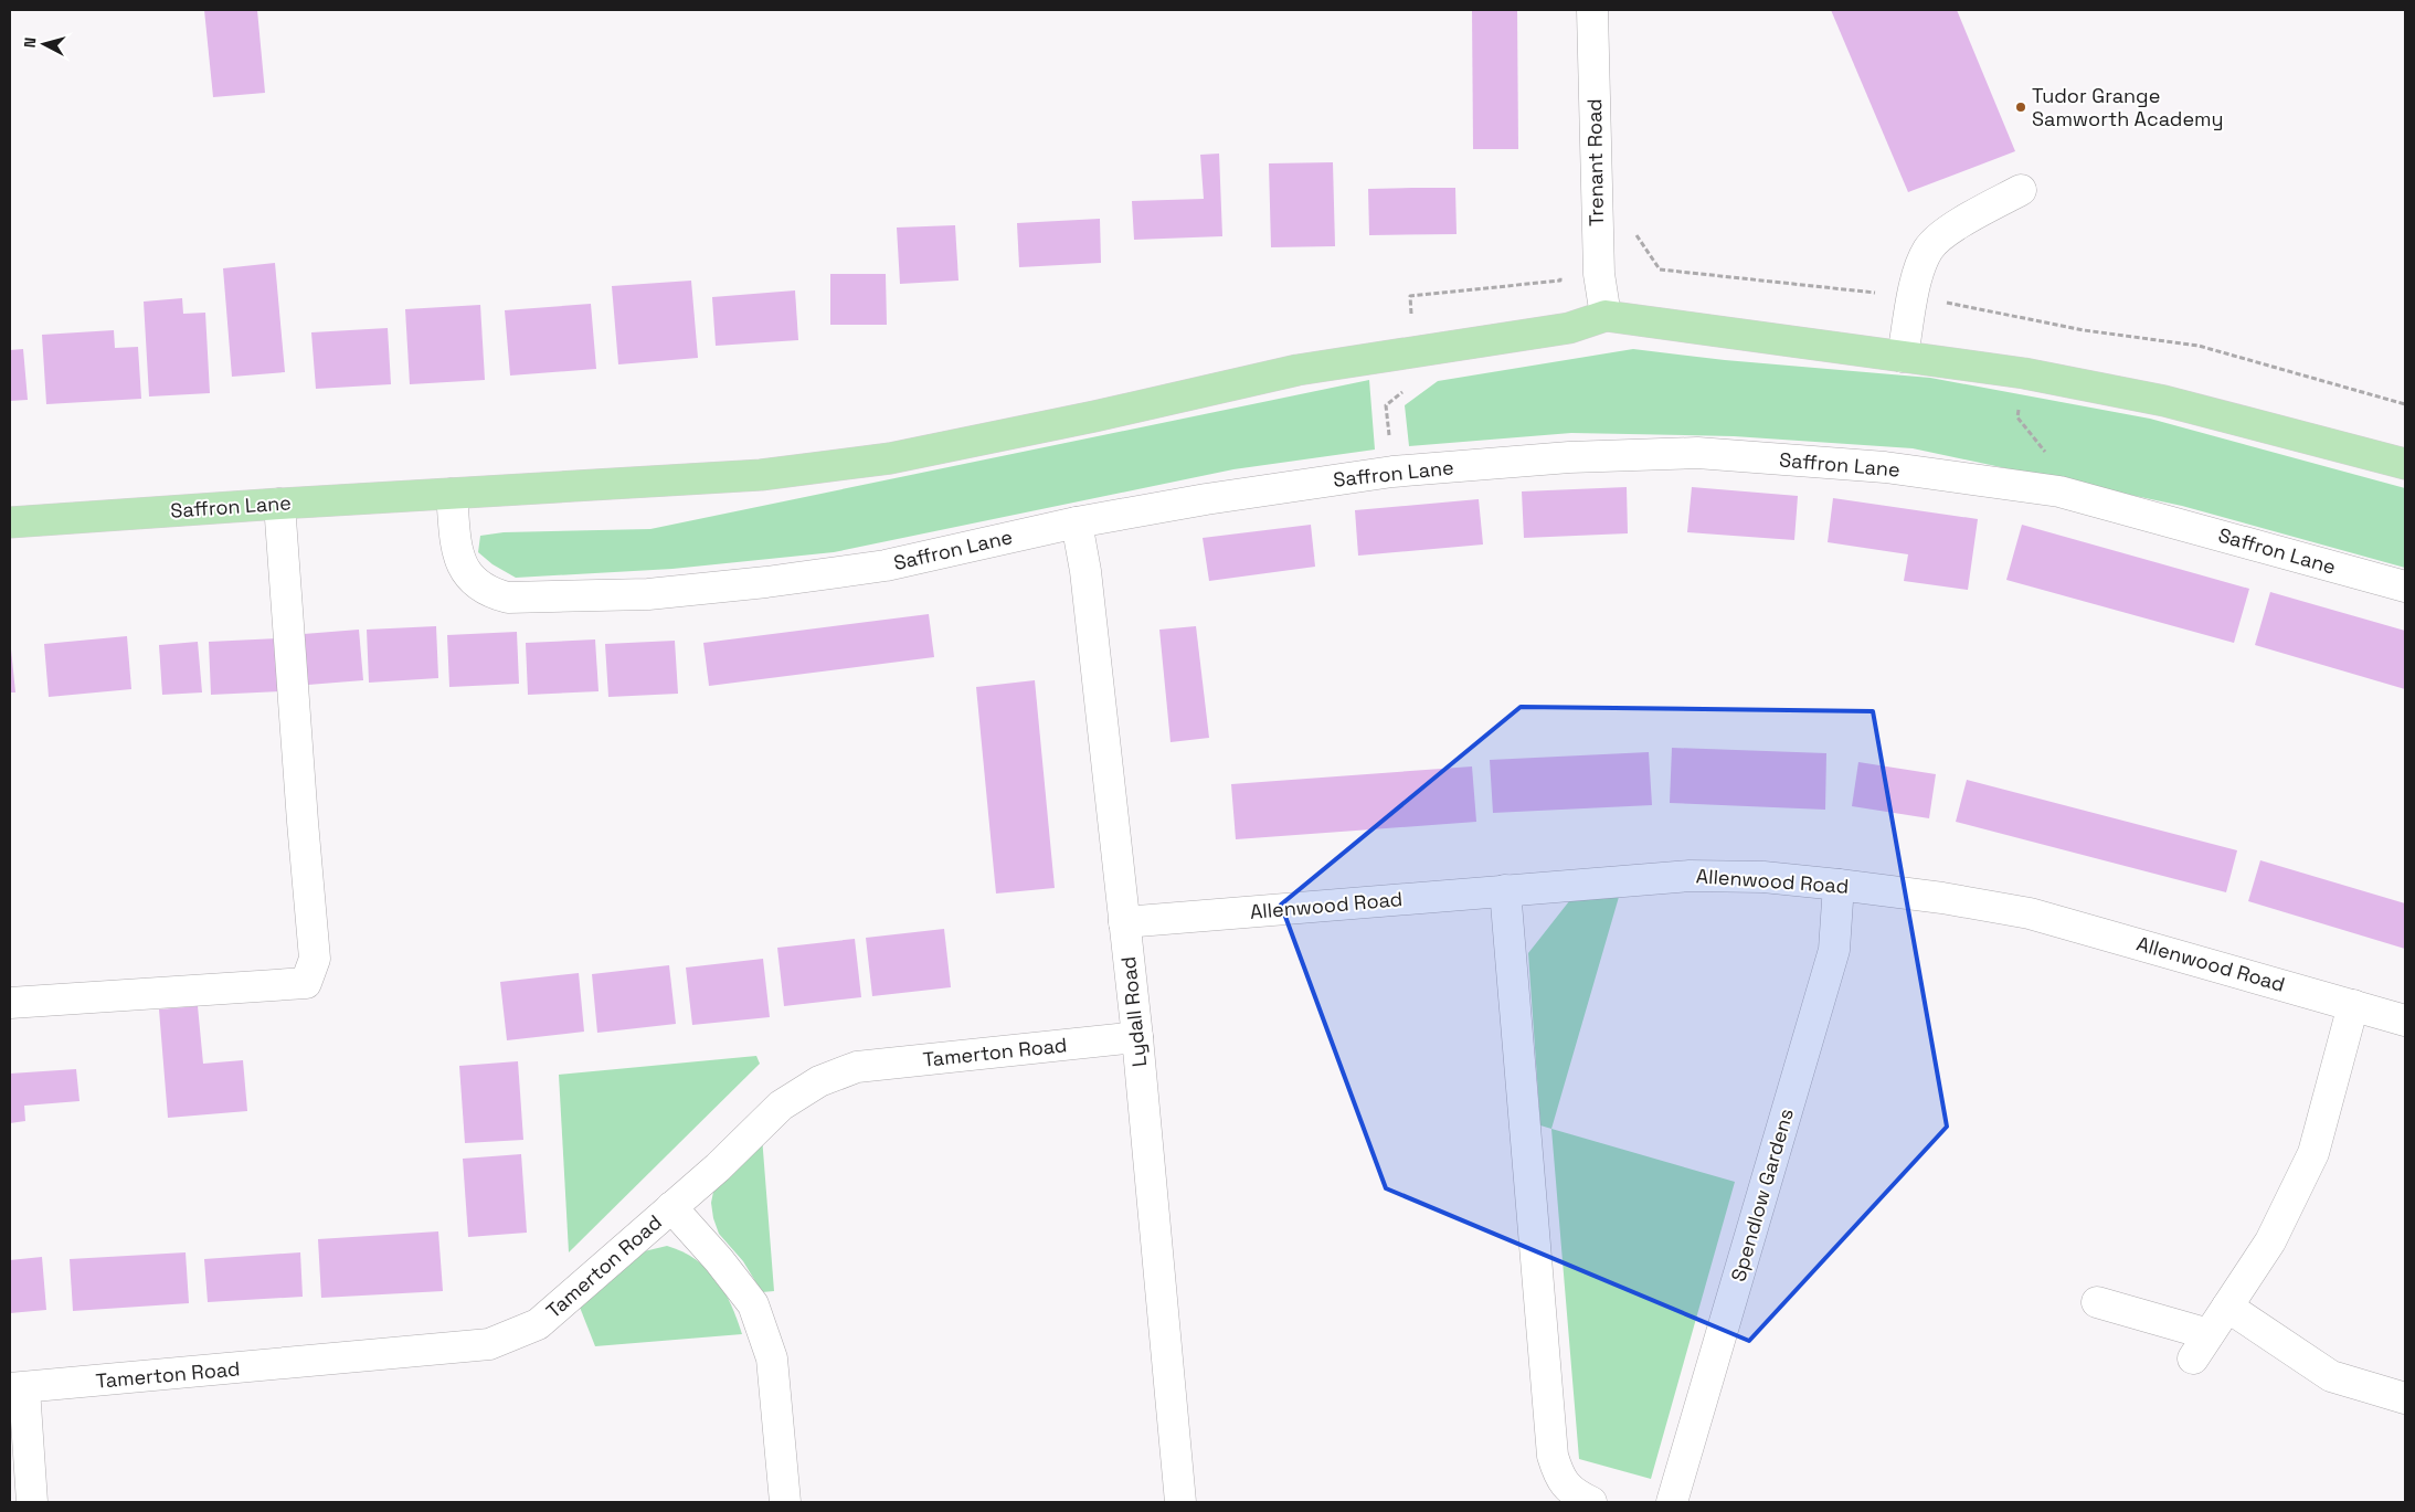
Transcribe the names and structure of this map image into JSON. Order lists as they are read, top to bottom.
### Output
{
  "streets": {
    "main road": ["Saffron Lane"],
    "street": [
      "Trenant Road",
      "Allenwood Road",
      "Lydall Road",
      "Tamerton Road",
      "Spendlow Gardens"
    ]
  },
  "crossings": [
    ["Trenant Road", "Saffron Lane"],
    ["Saffron Lane", "Lydall Road"],
    ["Allenwood Road", "Lydall Road"],
    ["Allenwood Road", "Spendlow Gardens"],
    ["Lydall Road", "Tamerton Road"]
  ],
  "places": ["Tudor Grange Samworth Academy"],
  "north": "left"
}
